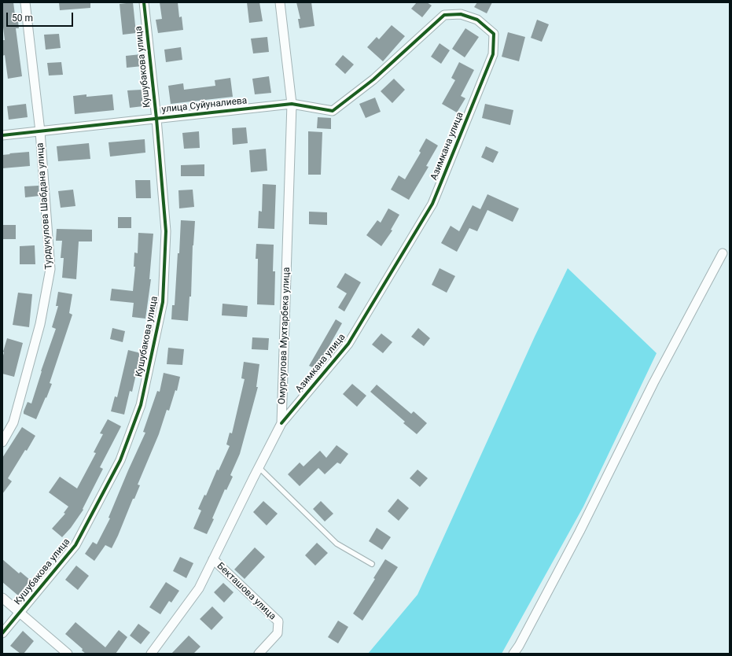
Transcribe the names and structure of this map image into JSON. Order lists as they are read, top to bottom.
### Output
{
  "streets": {
    "street": [
      "Кушубакова улица",
      "улица Суйуналиева",
      "Азимкана улица",
      "Турдукулова Шабдана улица",
      "Омуркулова Мухтарбека улица",
      "Бекташова улица"
    ]
  },
  "crossings": [
    ["Кушубакова улица", "улица Суйуналиева"],
    ["улица Суйуналиева", "Азимкана улица"],
    ["улица Суйуналиева", "Турдукулова Шабдана улица"],
    ["улица Суйуналиева", "Омуркулова Мухтарбека улица"],
    ["Азимкана улица", "Омуркулова Мухтарбека улица"],
    ["Омуркулова Мухтарбека улица", "Бекташова улица"]
  ],
  "scale_bar": "50 m"
}
